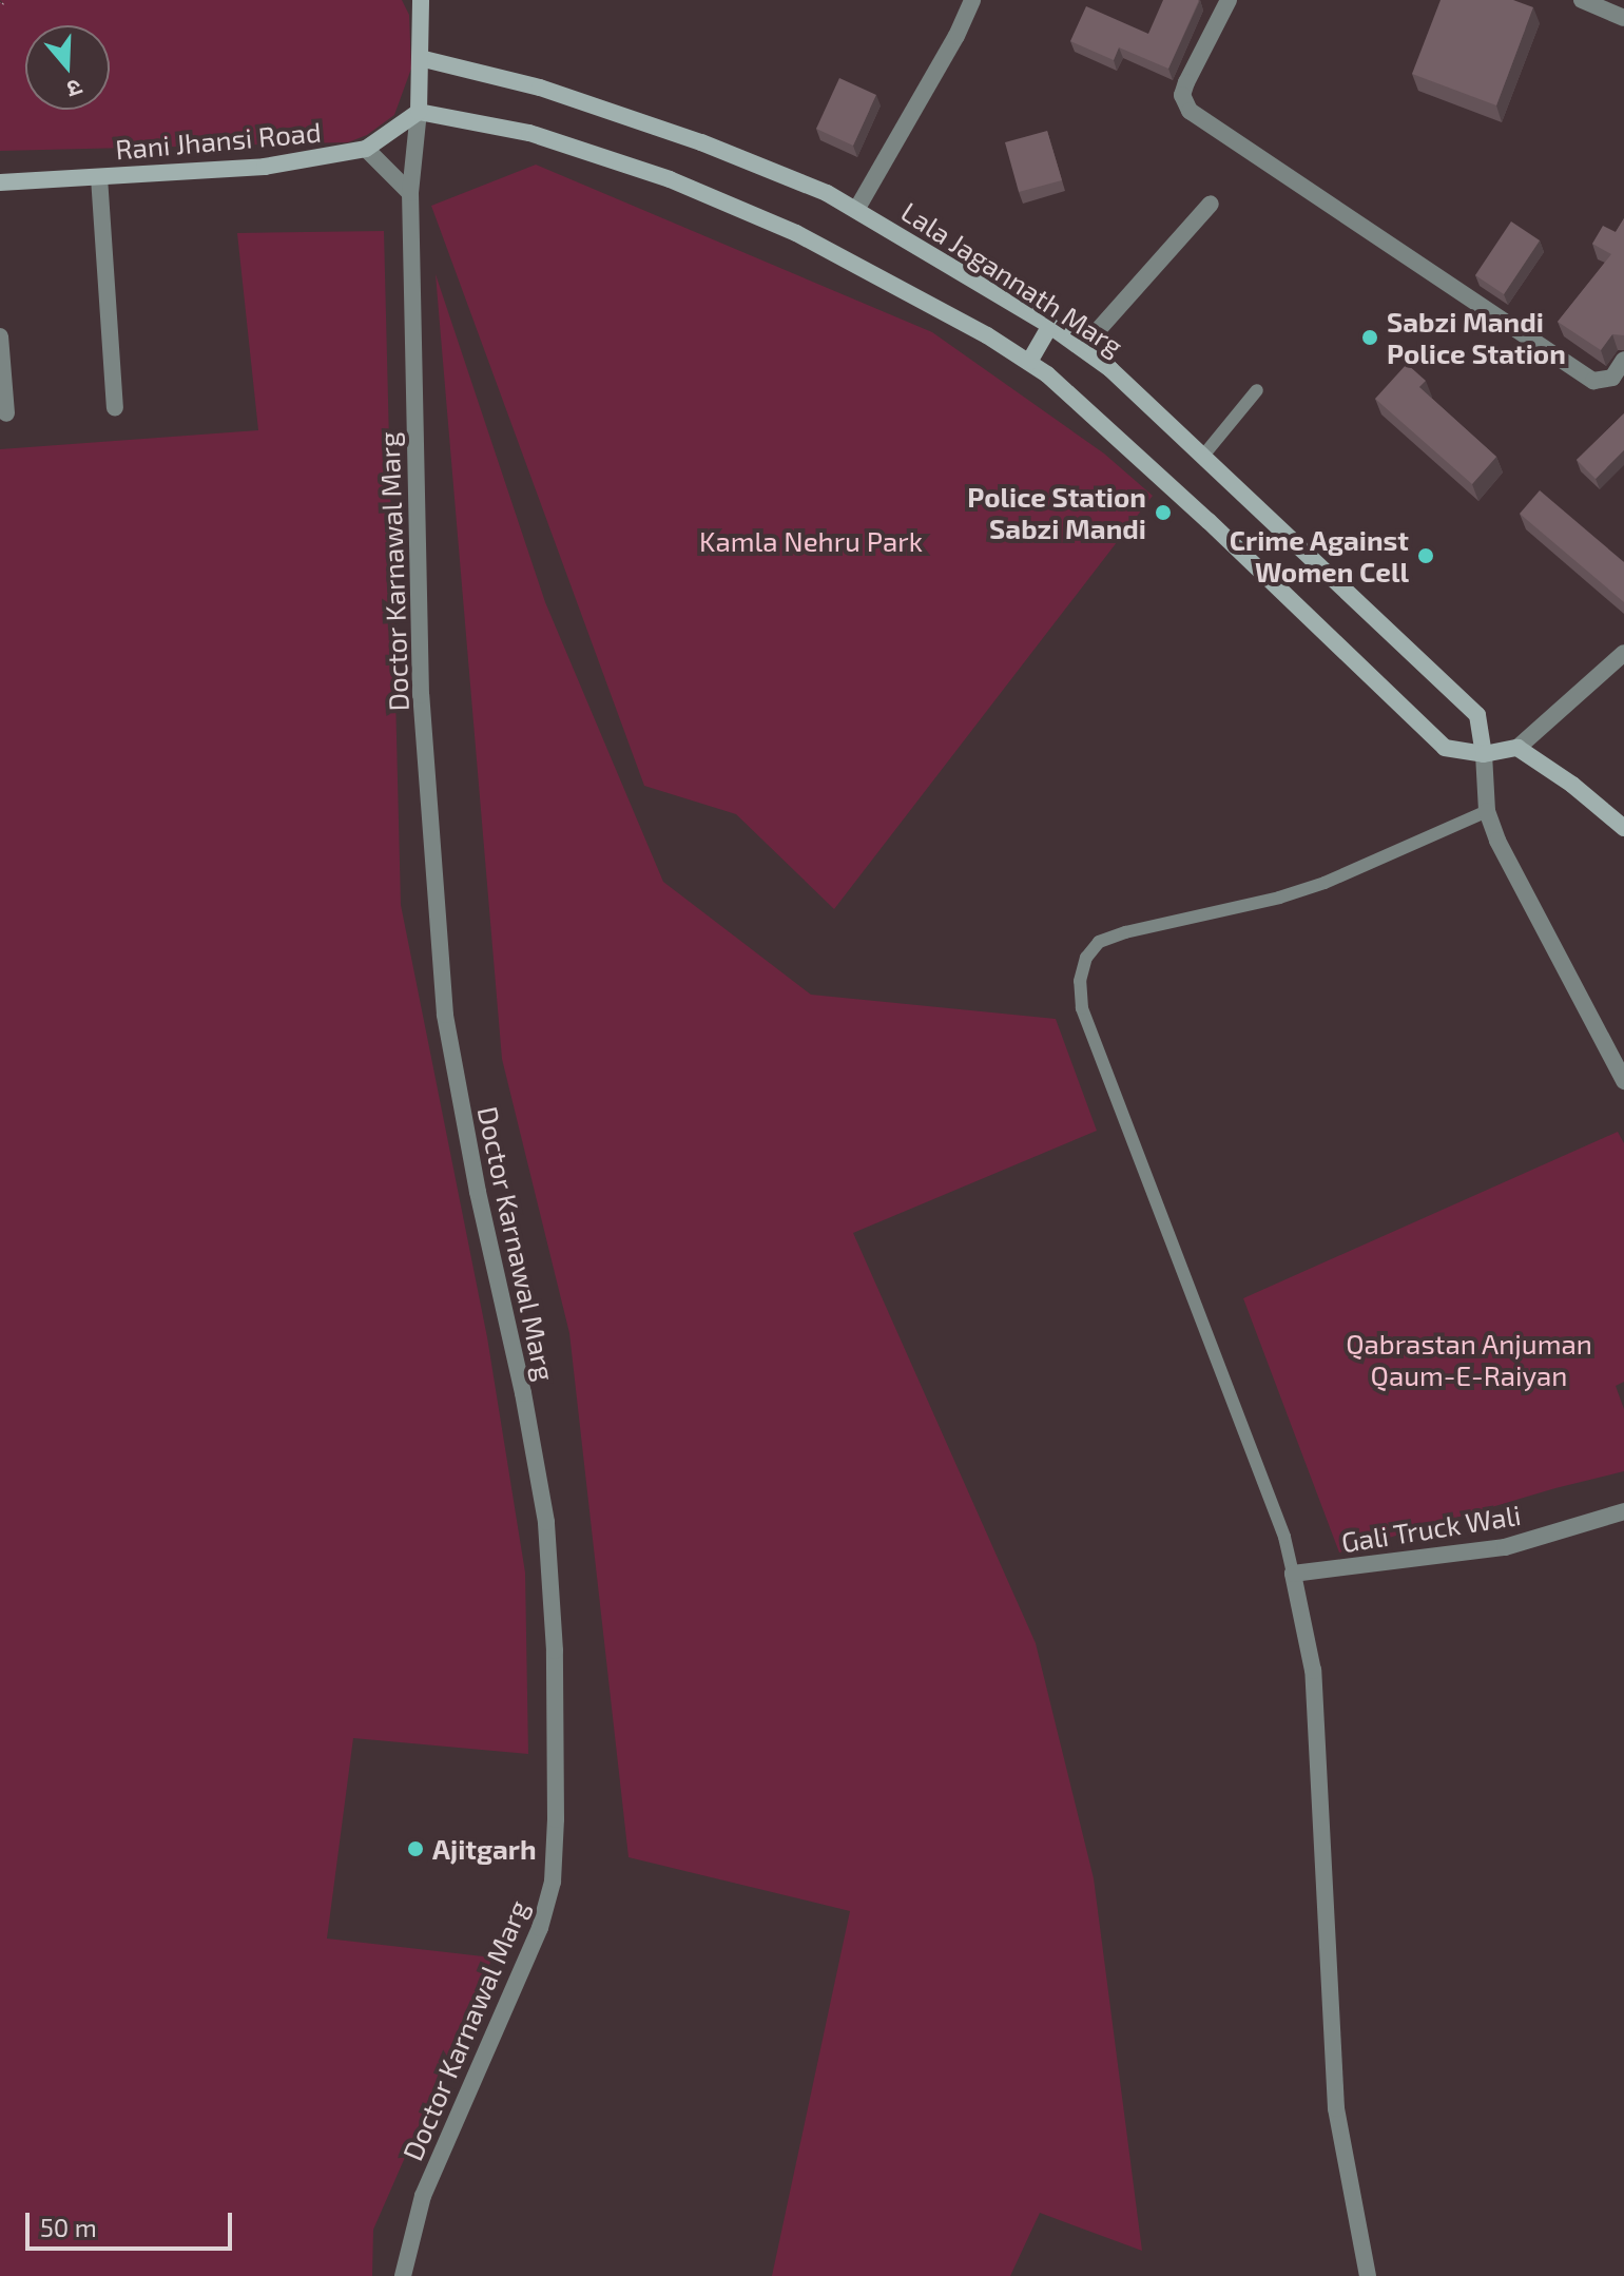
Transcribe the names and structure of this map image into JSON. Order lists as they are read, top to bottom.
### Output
{
  "streets": {
    "main road": ["Rani Jhansi Road", "Lala Jagannath Marg"],
    "street": ["Doctor Karnawal Marg", "Gali Truck Wali"]
  },
  "crossings": [
    ["Rani Jhansi Road", "Doctor Karnawal Marg"]
  ],
  "parks": ["Kamla Nehru Park", "Qabrastan Anjuman Qaum-E-Raiyan"],
  "places": [
    "Sabzi Mandi Police Station",
    "Police Station Sabzi Mandi",
    "Crime Against Women Cell",
    "Ajitgarh"
  ],
  "scale_bar": "50 m",
  "north": "bottom"
}
